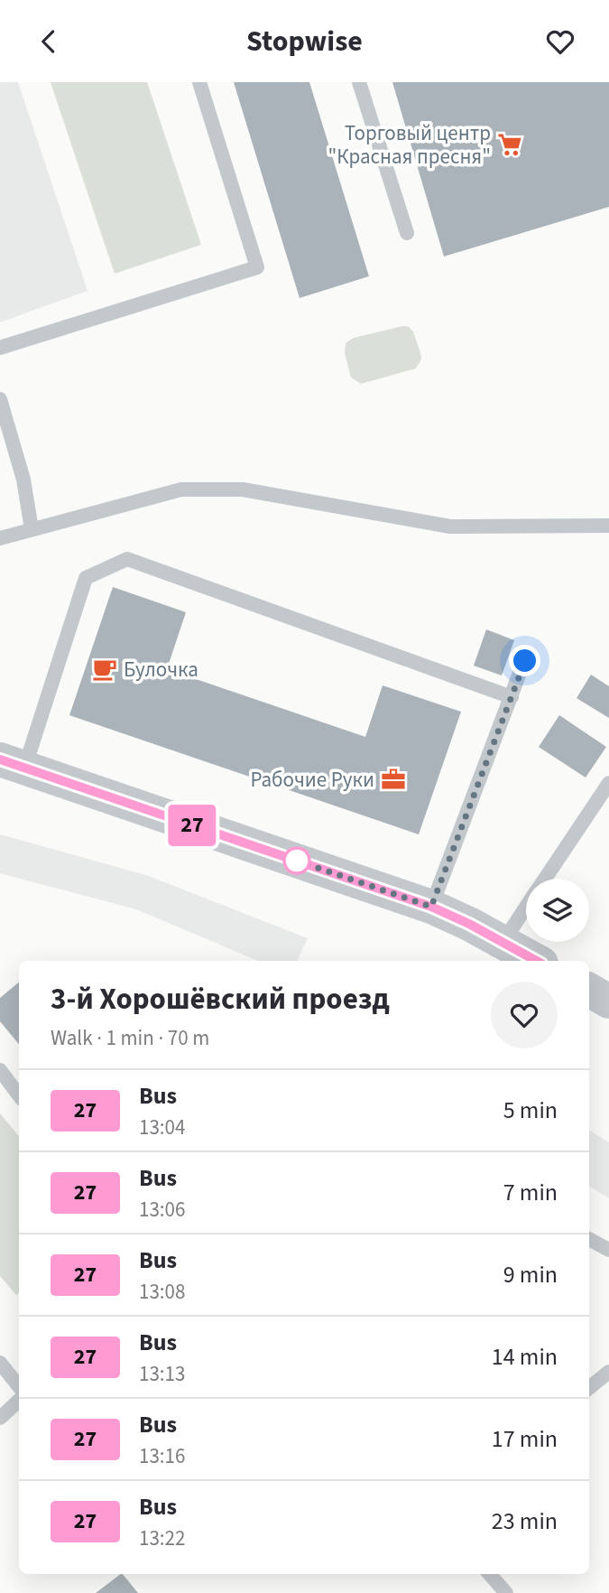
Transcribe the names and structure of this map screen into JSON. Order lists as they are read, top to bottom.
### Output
{
  "places": {
    "supermarket": ["Торговый центр \"Красная пресня\""],
    "cafe": ["Булочка"],
    "office": ["Рабочие Руки"]
  },
  "lines": ["bus line 27"],
  "page": {
    "header": "Stopwise",
    "on_map": "27",
    "heading": ["3-й Хорошёвский проезд", "Walk · 1 min · 70 m"],
    "list": [
      {
        "mark": "27",
        "name": "Bus",
        "note": "13:04",
        "value": "5 min"
      },
      {
        "mark": "27",
        "name": "Bus",
        "note": "13:06",
        "value": "7 min"
      },
      {
        "mark": "27",
        "name": "Bus",
        "note": "13:08",
        "value": "9 min"
      },
      {
        "mark": "27",
        "name": "Bus",
        "note": "13:13",
        "value": "14 min"
      },
      {
        "mark": "27",
        "name": "Bus",
        "note": "13:16",
        "value": "17 min"
      },
      {
        "mark": "27",
        "name": "Bus",
        "note": "13:22",
        "value": "23 min"
      }
    ]
  }
}
